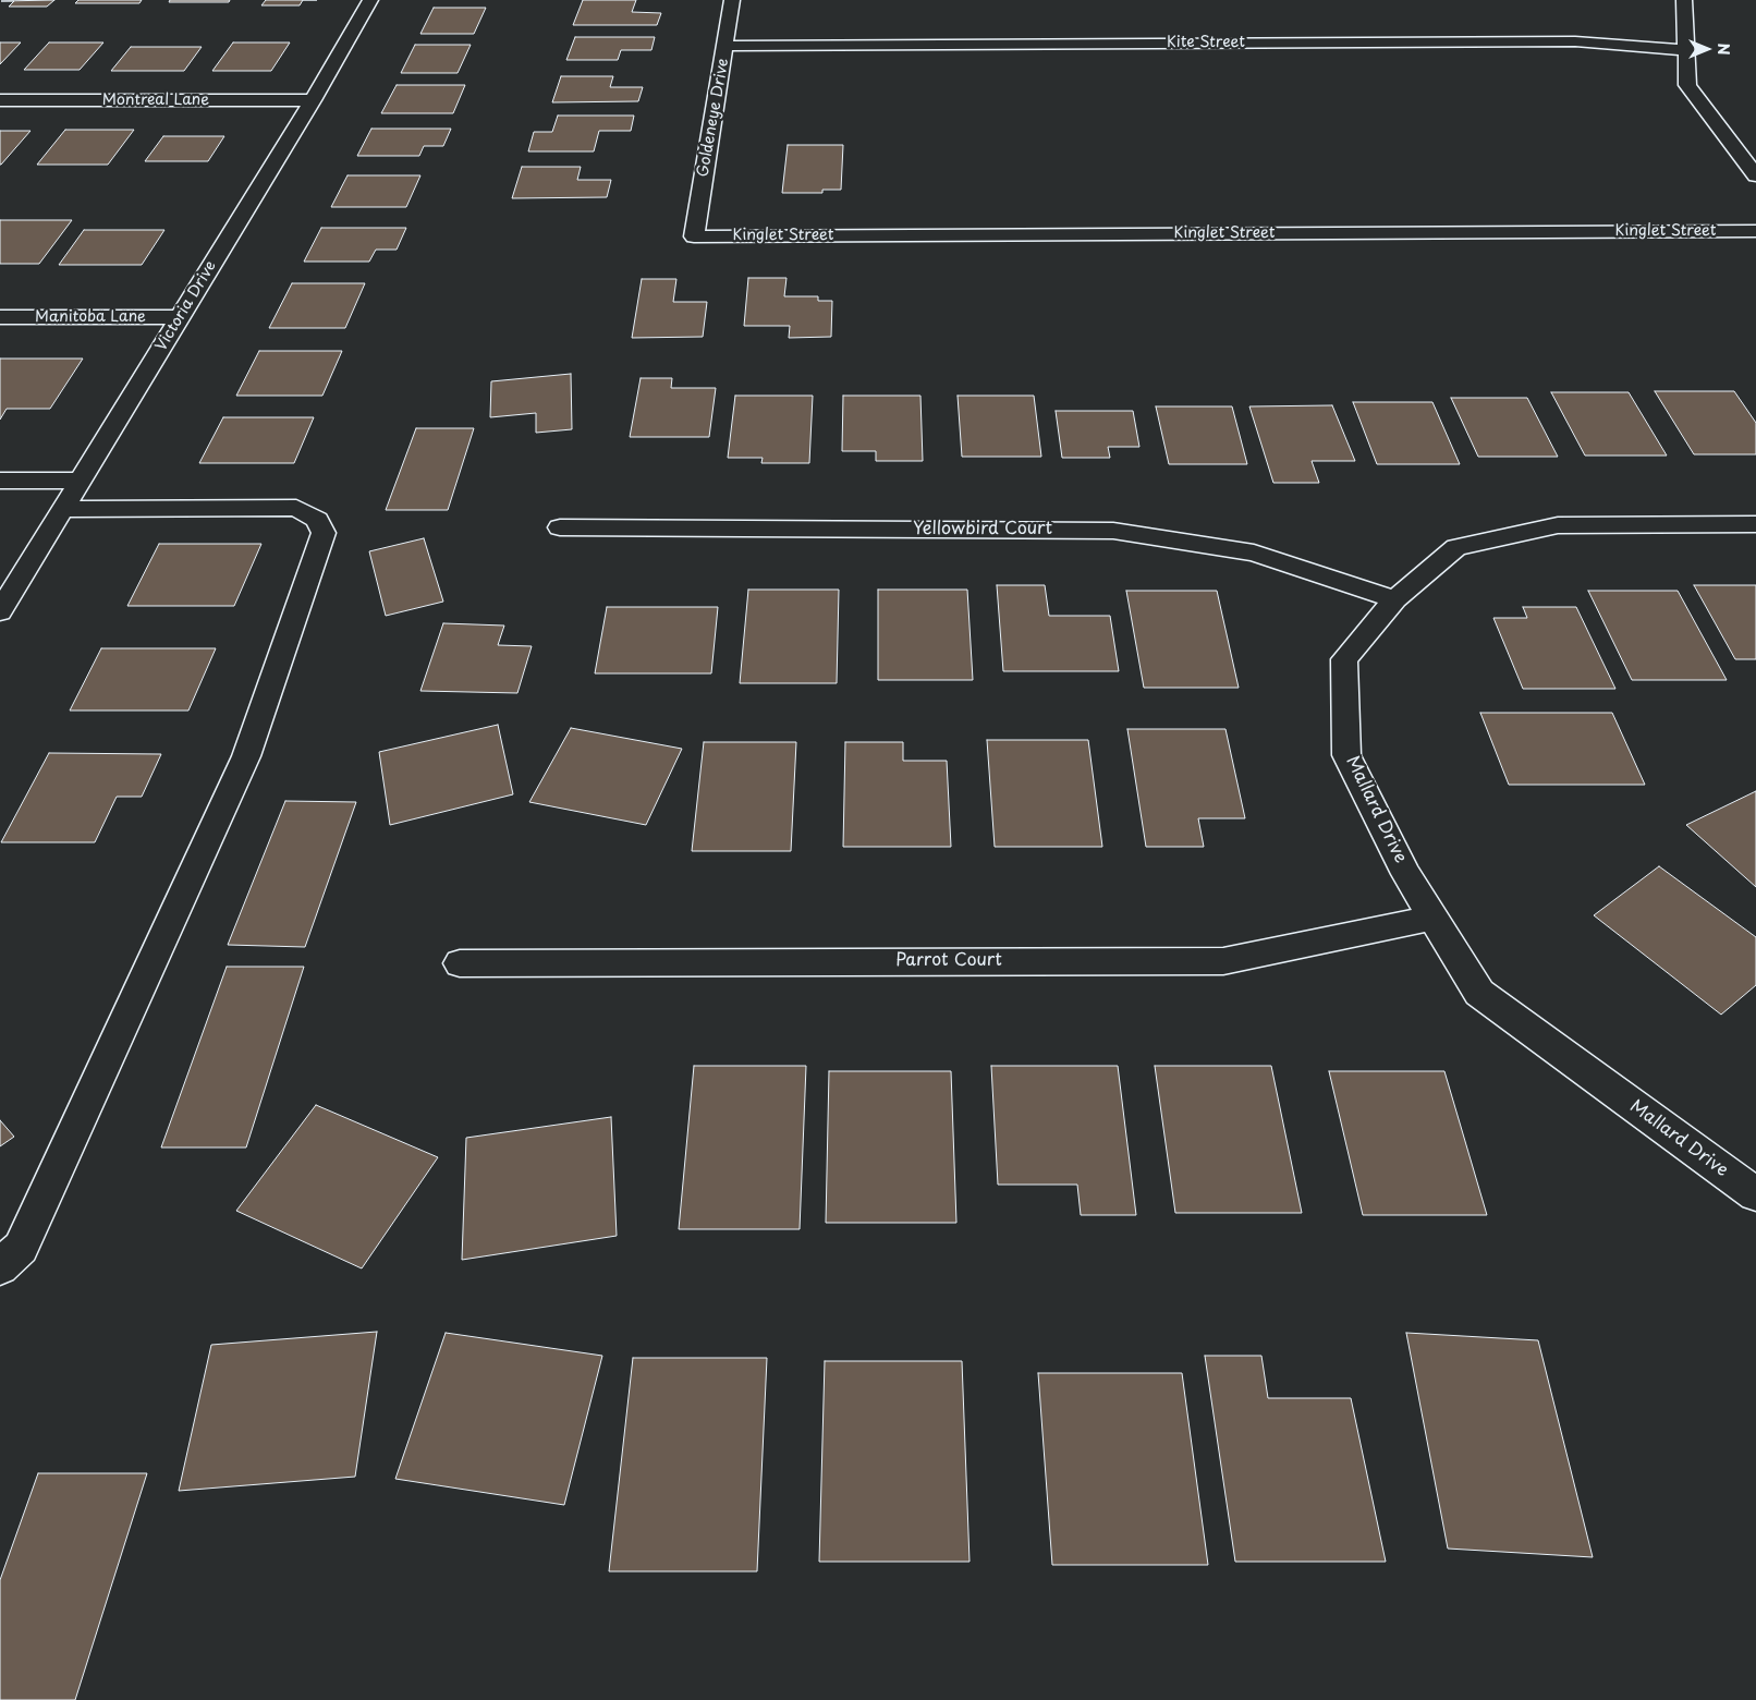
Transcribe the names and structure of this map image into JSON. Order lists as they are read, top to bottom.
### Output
{
  "streets": {
    "street": [
      "Kite Street",
      "Montreal Lane",
      "Goldeneye Drive",
      "Kinglet Street",
      "Victoria Drive",
      "Manitoba Lane",
      "Yellowbird Court",
      "Mallard Drive",
      "Parrot Court"
    ]
  },
  "crossings": [
    ["Kite Street", "Goldeneye Drive"],
    ["Montreal Lane", "Victoria Drive"],
    ["Goldeneye Drive", "Kinglet Street"],
    ["Victoria Drive", "Manitoba Lane"],
    ["Yellowbird Court", "Mallard Drive"],
    ["Mallard Drive", "Parrot Court"]
  ],
  "north": "right"
}
